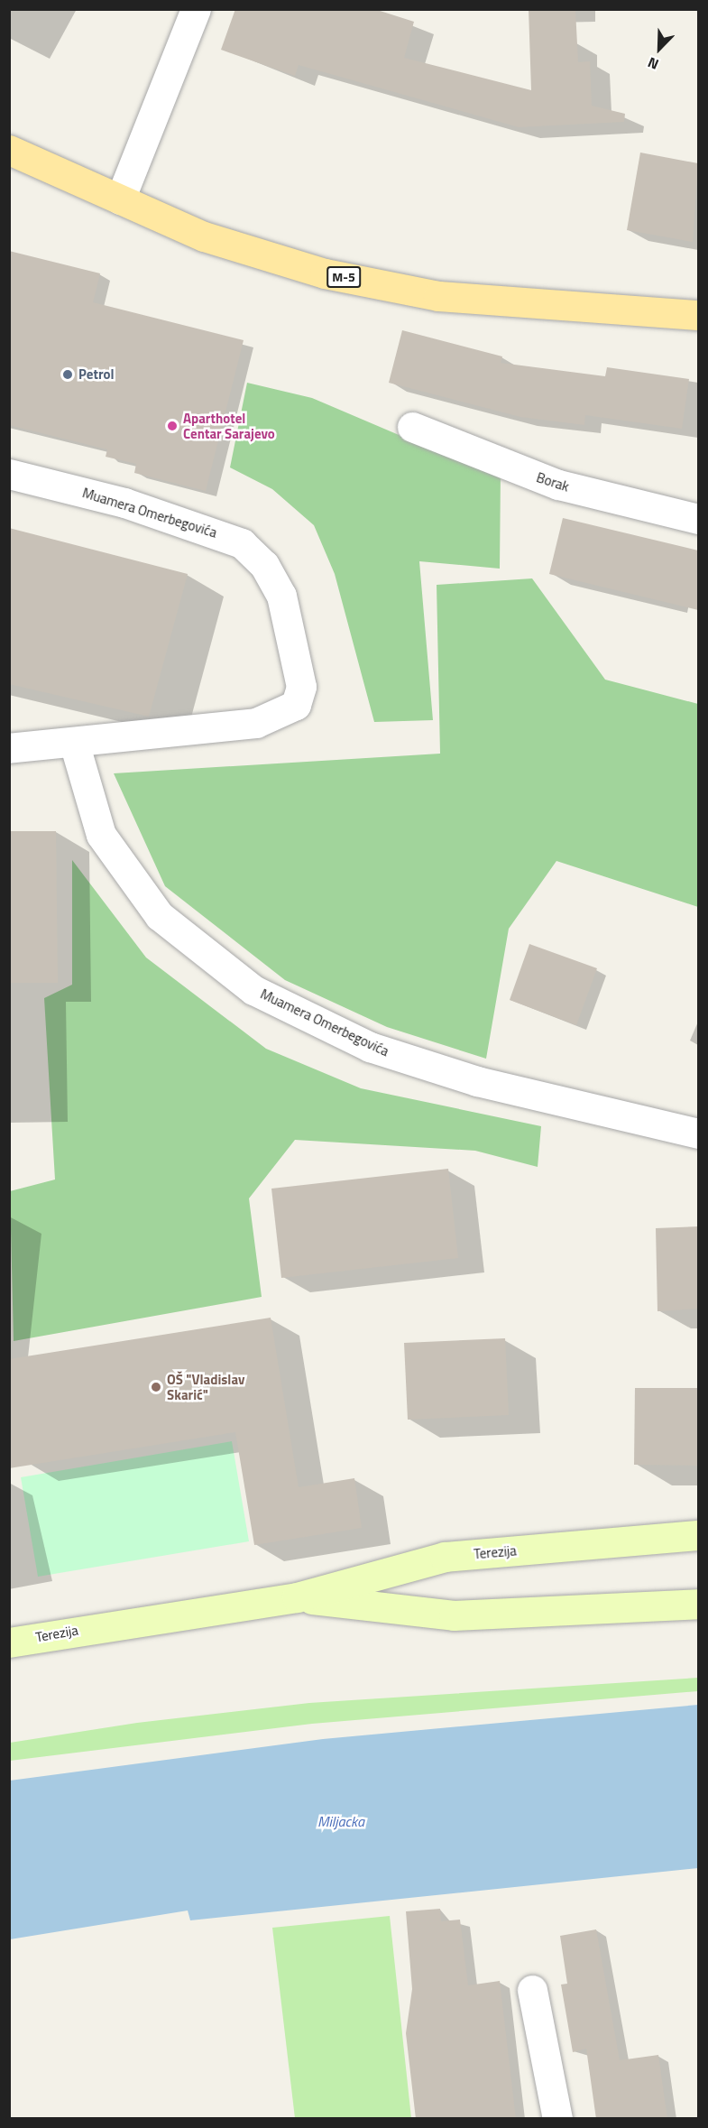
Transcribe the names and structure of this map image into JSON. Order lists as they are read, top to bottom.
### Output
{
  "streets": {
    "main road": ["M-5", "Terezija"],
    "street": ["Borak", "Muamera Omerbegovića"]
  },
  "water": ["Miljacka"],
  "places": ["Petrol", "Aparthotel Centar Sarajevo", "OŠ \"Vladislav Skarić\""],
  "north": "bottom left"
}
